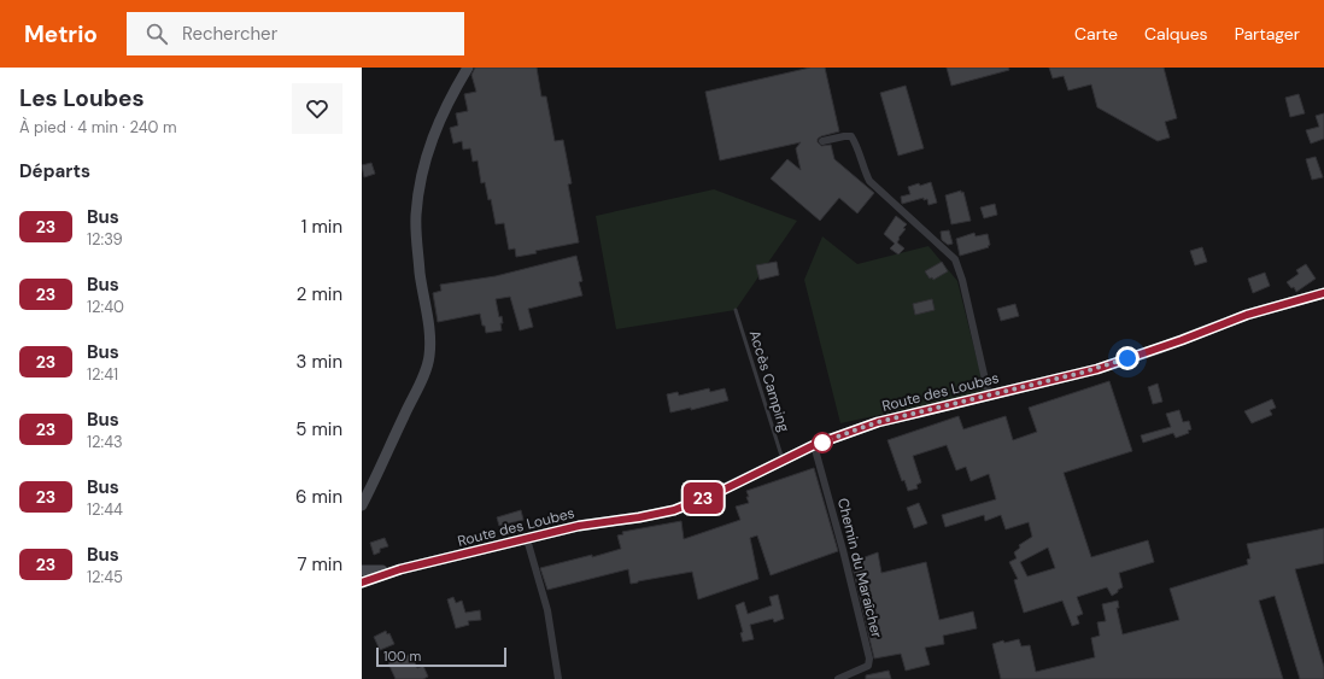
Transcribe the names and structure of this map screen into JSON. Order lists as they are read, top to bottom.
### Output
{
  "streets": {
    "main road": ["Route des Loubes"],
    "street": ["Chemin du Maraîcher"],
    "lane": ["Accès Camping"]
  },
  "crossings": [
    ["Accès Camping", "Route des Loubes"],
    ["Route des Loubes", "Chemin du Maraîcher"]
  ],
  "lines": ["bus line 23"],
  "scale_bar": "100 m",
  "page": {
    "header": "Metrio",
    "search": "Rechercher",
    "nav": ["Carte", "Calques", "Partager"],
    "heading": [
      ["Les Loubes", "À pied · 4 min · 240 m"],
      "Départs"
    ],
    "on_map": "23",
    "list": [
      {
        "mark": "23",
        "name": "Bus",
        "note": "12:39",
        "value": "1 min"
      },
      {
        "mark": "23",
        "name": "Bus",
        "note": "12:40",
        "value": "2 min"
      },
      {
        "mark": "23",
        "name": "Bus",
        "note": "12:41",
        "value": "3 min"
      },
      {
        "mark": "23",
        "name": "Bus",
        "note": "12:43",
        "value": "5 min"
      },
      {
        "mark": "23",
        "name": "Bus",
        "note": "12:44",
        "value": "6 min"
      },
      {
        "mark": "23",
        "name": "Bus",
        "note": "12:45",
        "value": "7 min"
      }
    ],
    "scale": "100 m"
  }
}
